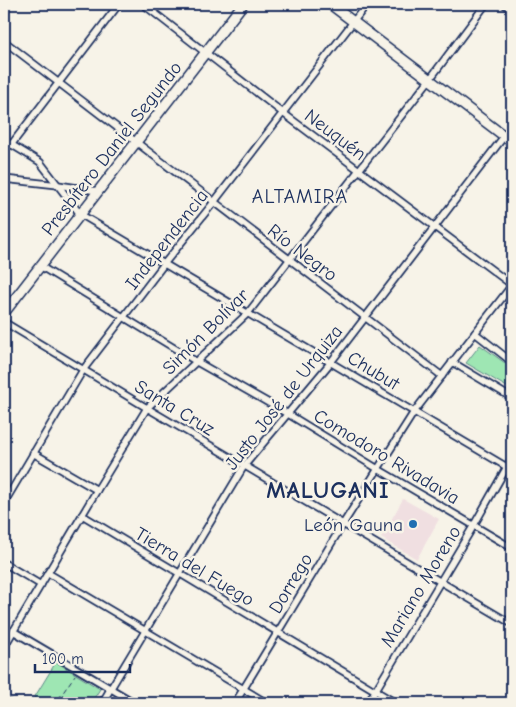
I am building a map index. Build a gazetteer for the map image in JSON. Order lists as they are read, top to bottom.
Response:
{
  "streets": {
    "main road": ["Presbítero Daniel Segundo"],
    "street": [
      "Neuquén",
      "Independencia",
      "Río Negro",
      "Simón Bolívar",
      "Chubut",
      "Justo José de Urquiza",
      "Santa Cruz",
      "Comodoro Rivadavia",
      "Tierra del Fuego",
      "Dorrego",
      "Mariano Moreno"
    ]
  },
  "crossings": [
    ["Neuquén", "Presbítero Daniel Segundo"],
    ["Neuquén", "Independencia"],
    ["Neuquén", "Simón Bolívar"],
    ["Neuquén", "Justo José de Urquiza"],
    ["Neuquén", "Dorrego"],
    ["Presbítero Daniel Segundo", "Río Negro"],
    ["Presbítero Daniel Segundo", "Chubut"],
    ["Presbítero Daniel Segundo", "Comodoro Rivadavia"],
    ["Independencia", "Río Negro"],
    ["Independencia", "Chubut"],
    ["Independencia", "Santa Cruz"],
    ["Independencia", "Comodoro Rivadavia"],
    ["Río Negro", "Simón Bolívar"],
    ["Río Negro", "Justo José de Urquiza"],
    ["Río Negro", "Dorrego"],
    ["Simón Bolívar", "Chubut"],
    ["Simón Bolívar", "Santa Cruz"],
    ["Simón Bolívar", "Comodoro Rivadavia"],
    ["Simón Bolívar", "Tierra del Fuego"],
    ["Chubut", "Justo José de Urquiza"],
    ["Chubut", "Dorrego"],
    ["Chubut", "Mariano Moreno"],
    ["Justo José de Urquiza", "Santa Cruz"],
    ["Justo José de Urquiza", "Comodoro Rivadavia"],
    ["Justo José de Urquiza", "Tierra del Fuego"],
    ["Santa Cruz", "Dorrego"],
    ["Santa Cruz", "Mariano Moreno"],
    ["Comodoro Rivadavia", "Dorrego"],
    ["Comodoro Rivadavia", "Mariano Moreno"],
    ["Tierra del Fuego", "Dorrego"],
    ["Tierra del Fuego", "Mariano Moreno"]
  ],
  "districts": ["ALTAMIRA", "MALUGANI"],
  "places": ["León Gauna"],
  "scale_bar": "100 m"
}
